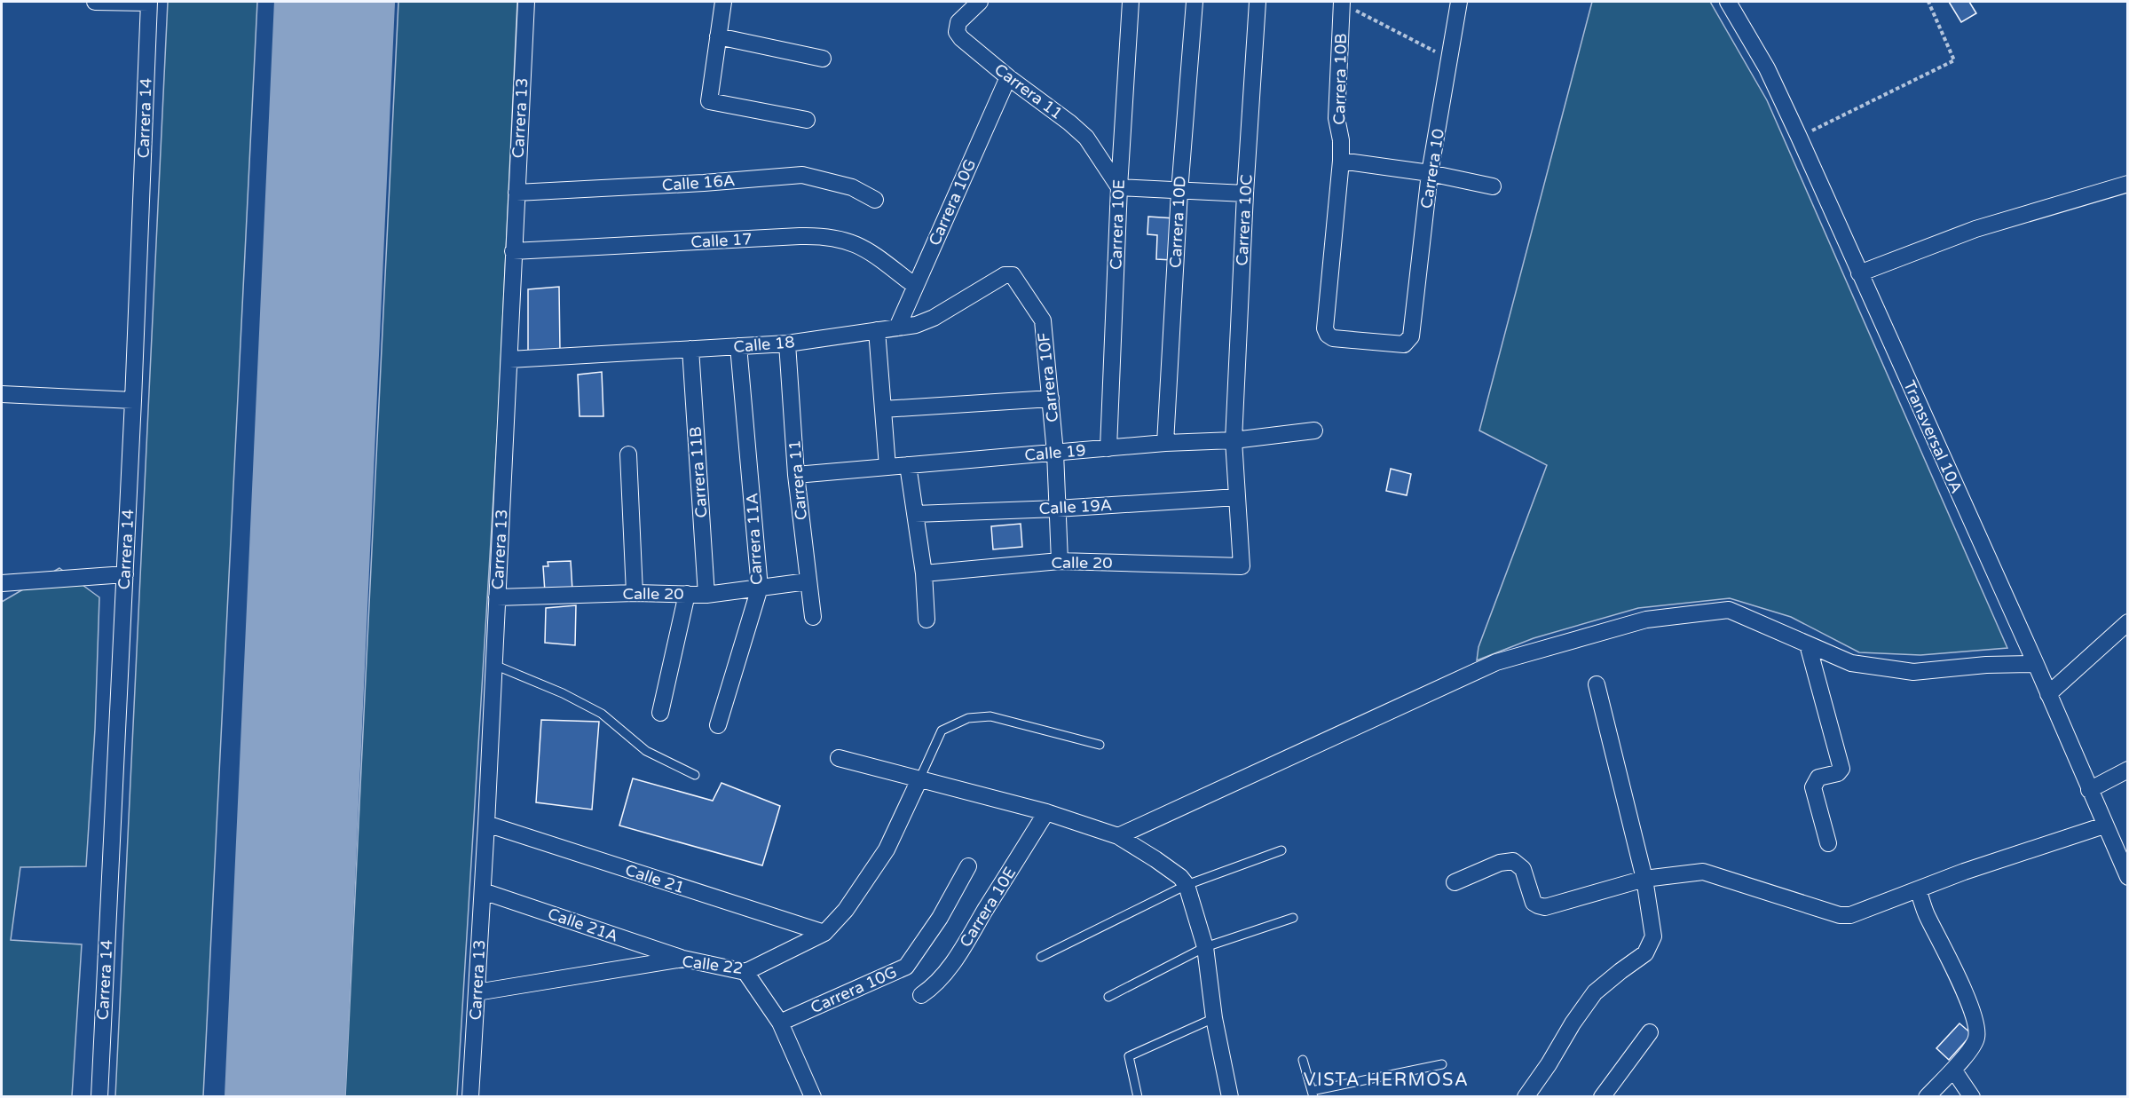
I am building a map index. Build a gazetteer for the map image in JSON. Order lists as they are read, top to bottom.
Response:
{
  "streets": {
    "street": [
      "Carrera 10B",
      "Carrera 11",
      "Carrera 14",
      "Carrera 13",
      "Carrera 10",
      "Calle 16A",
      "Carrera 10G",
      "Carrera 10C",
      "Carrera 10D",
      "Carrera 10E",
      "Calle 17",
      "Calle 18",
      "Carrera 10F",
      "Transversal 10A",
      "Calle 19",
      "Carrera 11B",
      "Calle 19A",
      "Carrera 11A",
      "Calle 20",
      "Calle 21",
      "Calle 21A",
      "Calle 22"
    ]
  },
  "crossings": [
    ["Carrera 10B", "Carrera 10"],
    ["Carrera 11", "Carrera 10G"],
    ["Carrera 11", "Carrera 10E"],
    ["Carrera 11", "Calle 18"],
    ["Carrera 11", "Calle 19"],
    ["Carrera 11", "Calle 20"],
    ["Carrera 13", "Calle 16A"],
    ["Carrera 13", "Calle 17"],
    ["Carrera 13", "Calle 18"],
    ["Carrera 13", "Calle 20"],
    ["Carrera 13", "Calle 21"],
    ["Carrera 13", "Calle 21A"],
    ["Carrera 13", "Calle 22"],
    ["Carrera 10G", "Calle 17"],
    ["Carrera 10G", "Calle 18"],
    ["Carrera 10C", "Calle 19"],
    ["Carrera 10C", "Calle 19A"],
    ["Carrera 10C", "Calle 20"],
    ["Carrera 10D", "Calle 19"],
    ["Carrera 10E", "Calle 19"],
    ["Calle 18", "Carrera 10F"],
    ["Calle 18", "Carrera 11B"],
    ["Calle 18", "Carrera 11A"],
    ["Carrera 10F", "Calle 19"],
    ["Carrera 10F", "Calle 19A"],
    ["Carrera 10F", "Calle 20"],
    ["Carrera 11B", "Calle 20"],
    ["Carrera 11A", "Calle 20"],
    ["Calle 21", "Calle 22"],
    ["Calle 21A", "Calle 22"]
  ],
  "districts": ["VISTA HERMOSA"]
}
